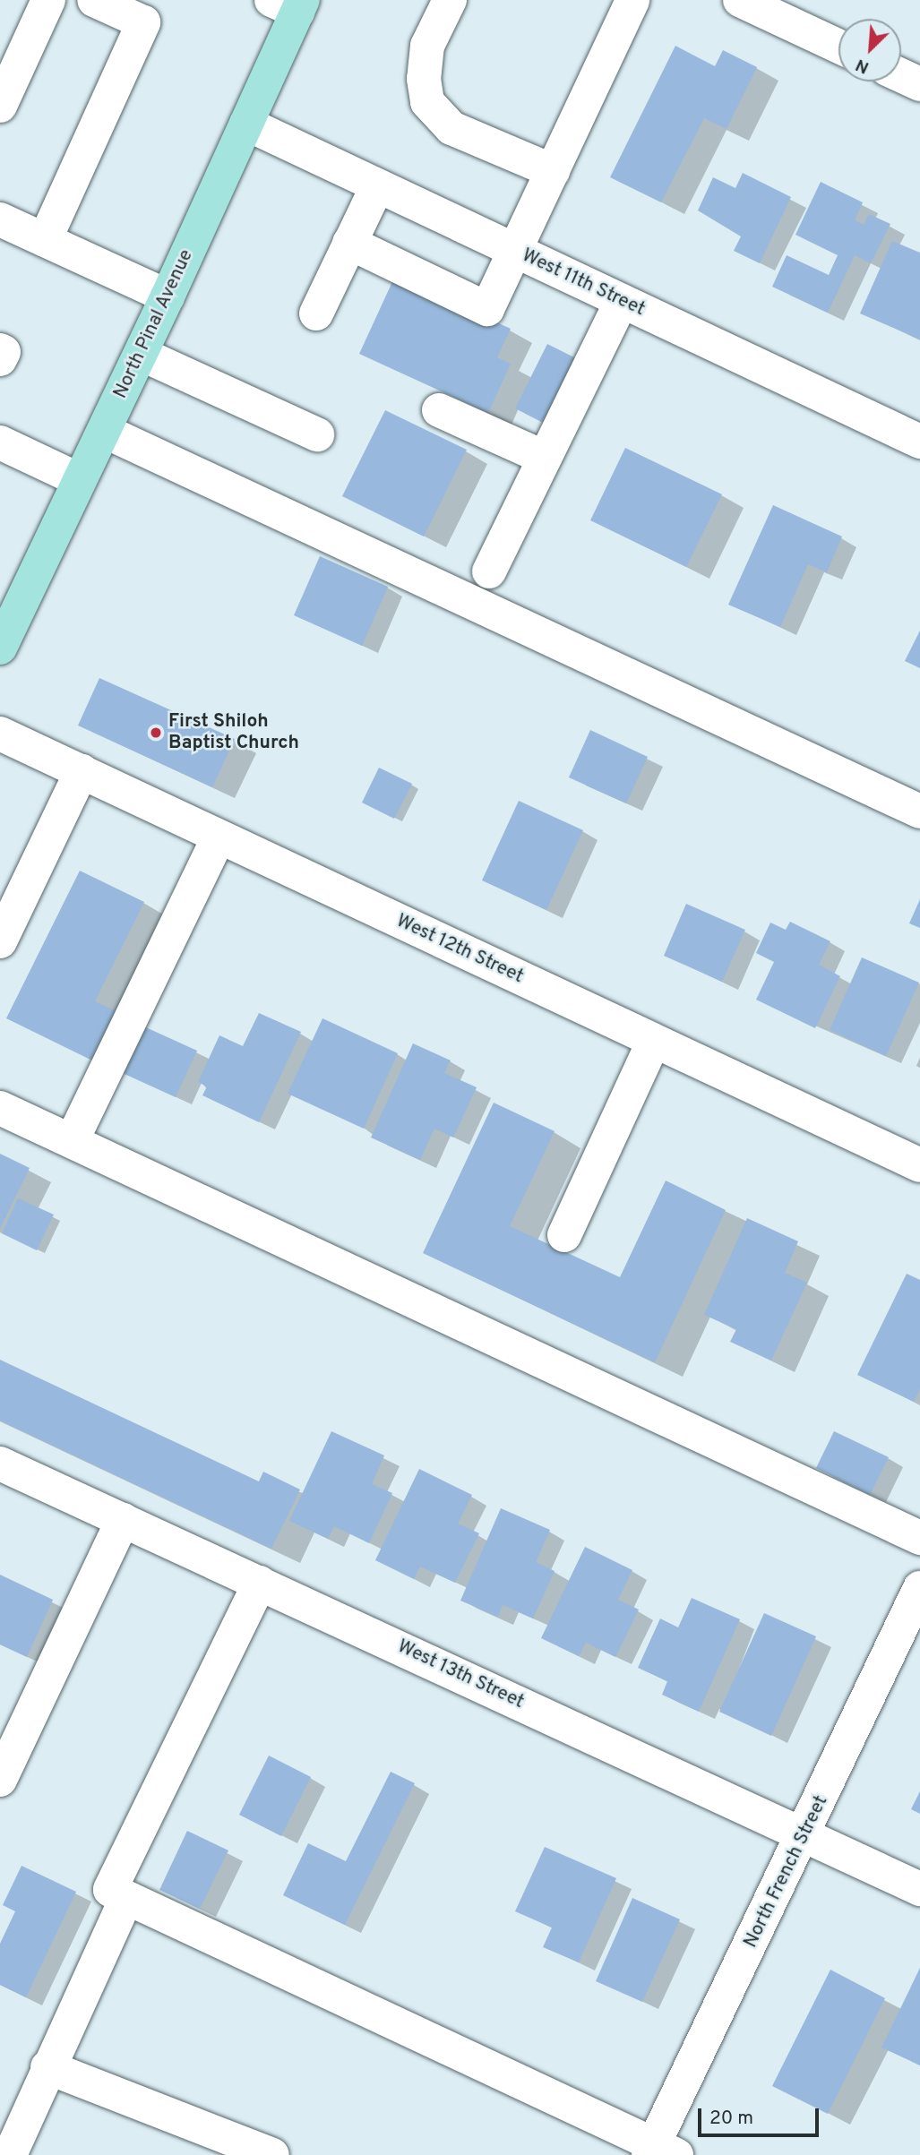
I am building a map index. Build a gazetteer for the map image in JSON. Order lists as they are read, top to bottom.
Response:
{
  "streets": {
    "main road": ["North Pinal Avenue"],
    "street": [
      "West 11th Street",
      "West 12th Street",
      "West 13th Street",
      "North French Street"
    ]
  },
  "crossings": [
    ["West 11th Street", "North Pinal Avenue"],
    ["West 13th Street", "North French Street"]
  ],
  "places": ["First Shiloh Baptist Church"],
  "scale_bar": "20 m",
  "north": "bottom left"
}
